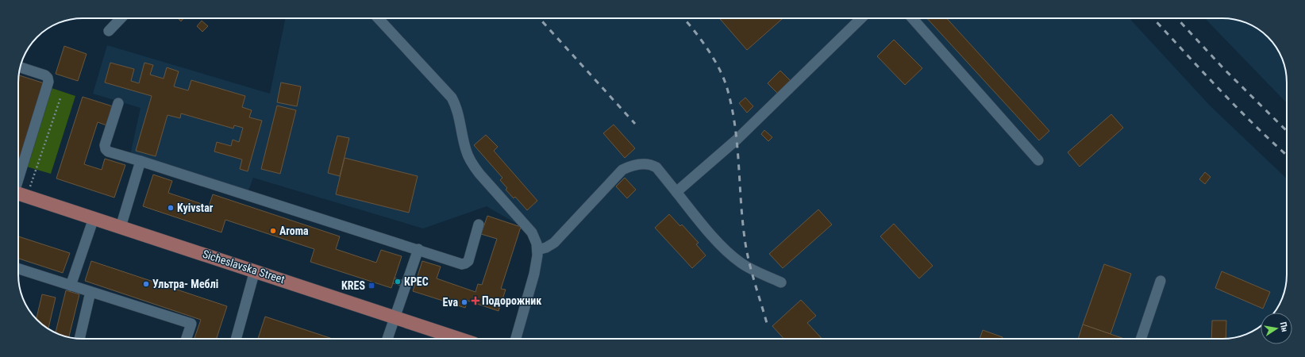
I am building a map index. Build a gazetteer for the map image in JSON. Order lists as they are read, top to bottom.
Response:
{
  "streets": {
    "main road": ["Sicheslavska Street"]
  },
  "places": {
    "other": [
      "Kyivstar",
      "Aroma",
      "КРЕС",
      "Ультра- Меблі",
      "Eva"
    ],
    "transit": ["KRES"],
    "health": ["Подорожник"]
  },
  "north": "right"
}
